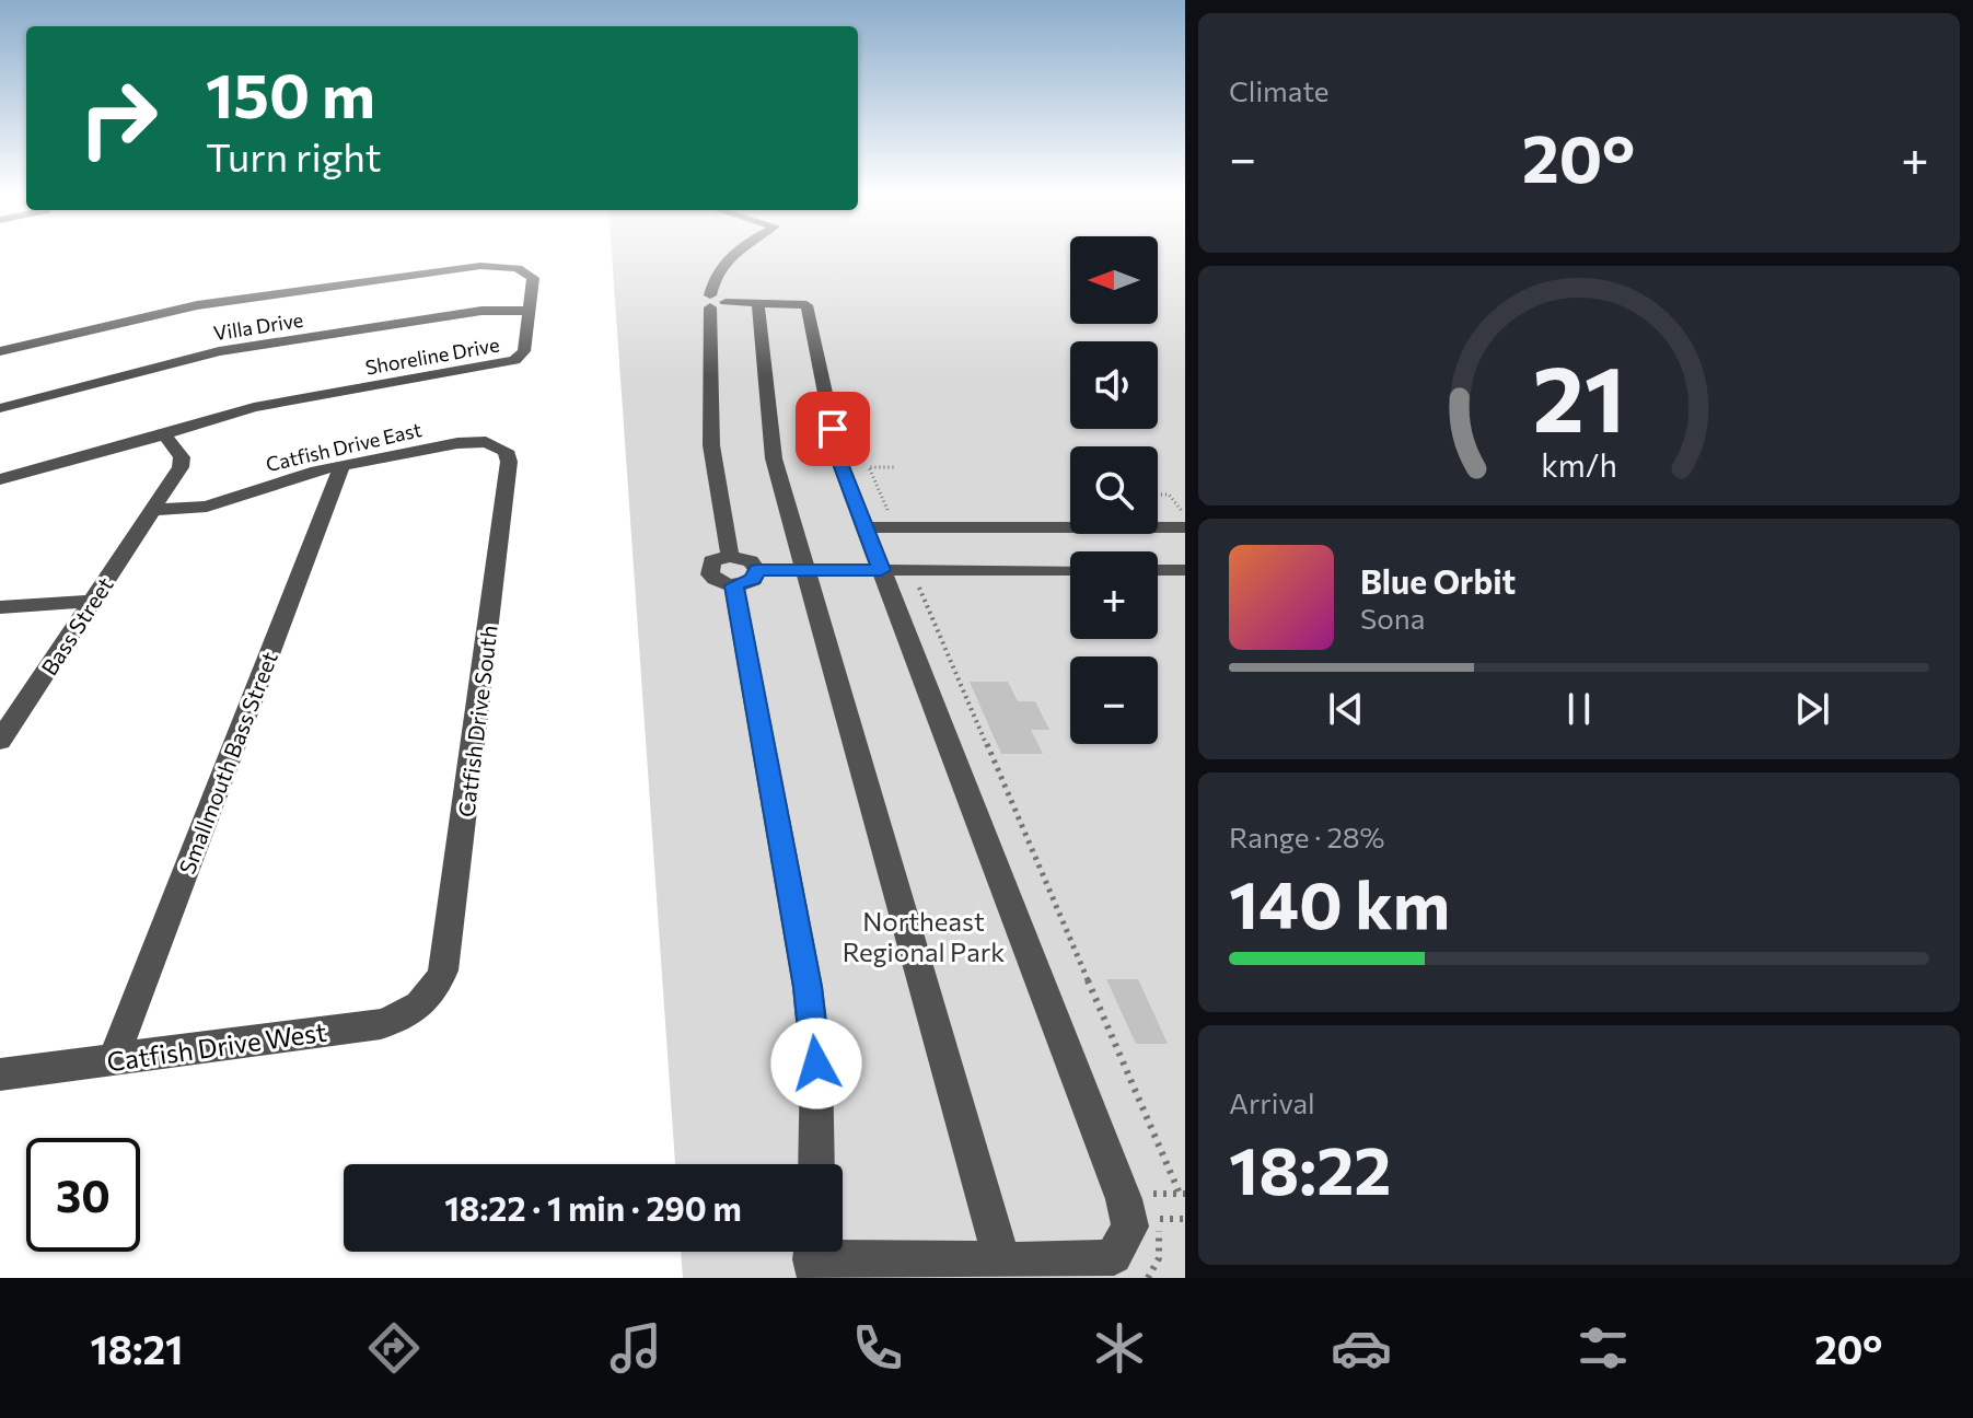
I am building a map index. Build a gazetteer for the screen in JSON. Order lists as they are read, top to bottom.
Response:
{
  "streets": {
    "street": [
      "Villa Drive",
      "Shoreline Drive",
      "Catfish Drive East",
      "Bass Street",
      "Catfish Drive South",
      "Smallmouth Bass Street",
      "Catfish Drive West"
    ]
  },
  "crossings": [
    ["Villa Drive", "Shoreline Drive"],
    ["Shoreline Drive", "Bass Street"],
    ["Catfish Drive East", "Bass Street"],
    ["Catfish Drive East", "Catfish Drive South"],
    ["Catfish Drive East", "Smallmouth Bass Street"],
    ["Catfish Drive South", "Catfish Drive West"],
    ["Smallmouth Bass Street", "Catfish Drive West"]
  ],
  "parks": ["Northeast Regional Park"],
  "north": "left",
  "page": {
    "tile": [
      "Climate",
      ["Range · 28%", "140 km"],
      ["Arrival", "18:22"]
    ],
    "turn": ["150 m", "Turn right"],
    "heat": ["−", "20°", "+"],
    "map_buttons": ["+", "−"],
    "song": ["Blue Orbit", "Sona"],
    "limit": "30",
    "trip": "18:22 · 1 min · 290 m",
    "tabs": ["18:21", "20°"],
    "gauge": ["21", "km/h"]
  }
}
